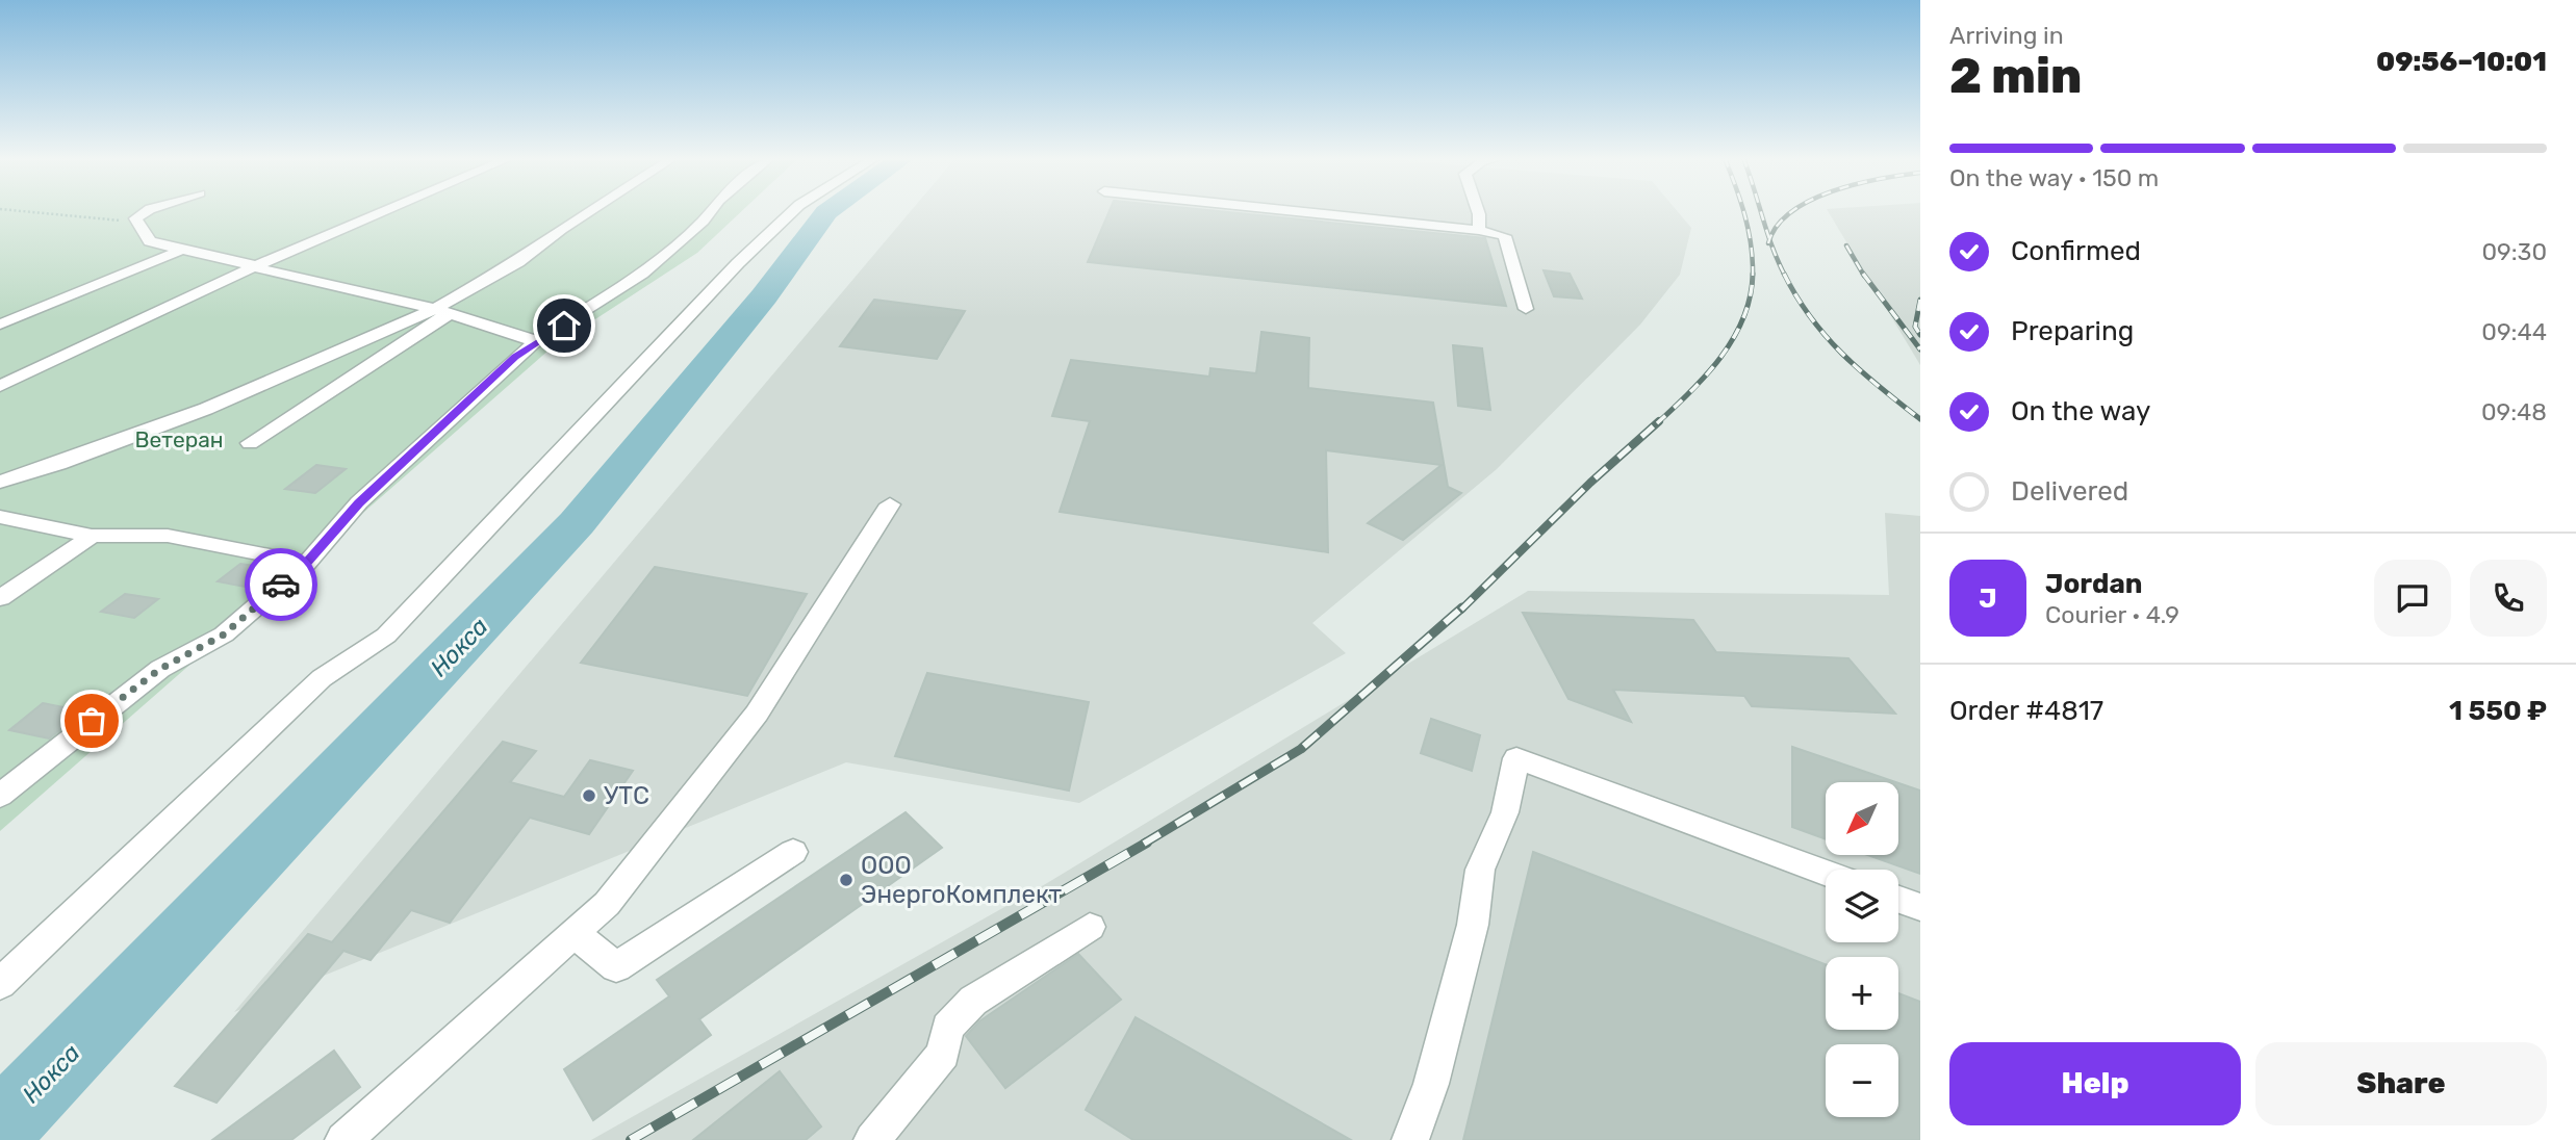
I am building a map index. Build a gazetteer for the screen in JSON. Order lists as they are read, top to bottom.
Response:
{
  "water": ["Нокса"],
  "parks": ["Ветеран"],
  "places": ["УТС", "ООО ЭнергоКомплект"],
  "north": "bottom left",
  "page": {
    "heading": ["2 min", "Arriving in", "09:56–10:01"],
    "panel": [
      "Jordan",
      "Courier · 4.9",
      "Order #4817",
      "1 550 ₽"
    ],
    "bar": "On the way · 150 m",
    "list": [
      ["Confirmed", "09:30"],
      ["Preparing", "09:44"],
      ["On the way", "09:48"],
      "Delivered"
    ],
    "round": "J",
    "map_buttons": ["+", "−"],
    "buttons": ["Help", "Share"]
  }
}
